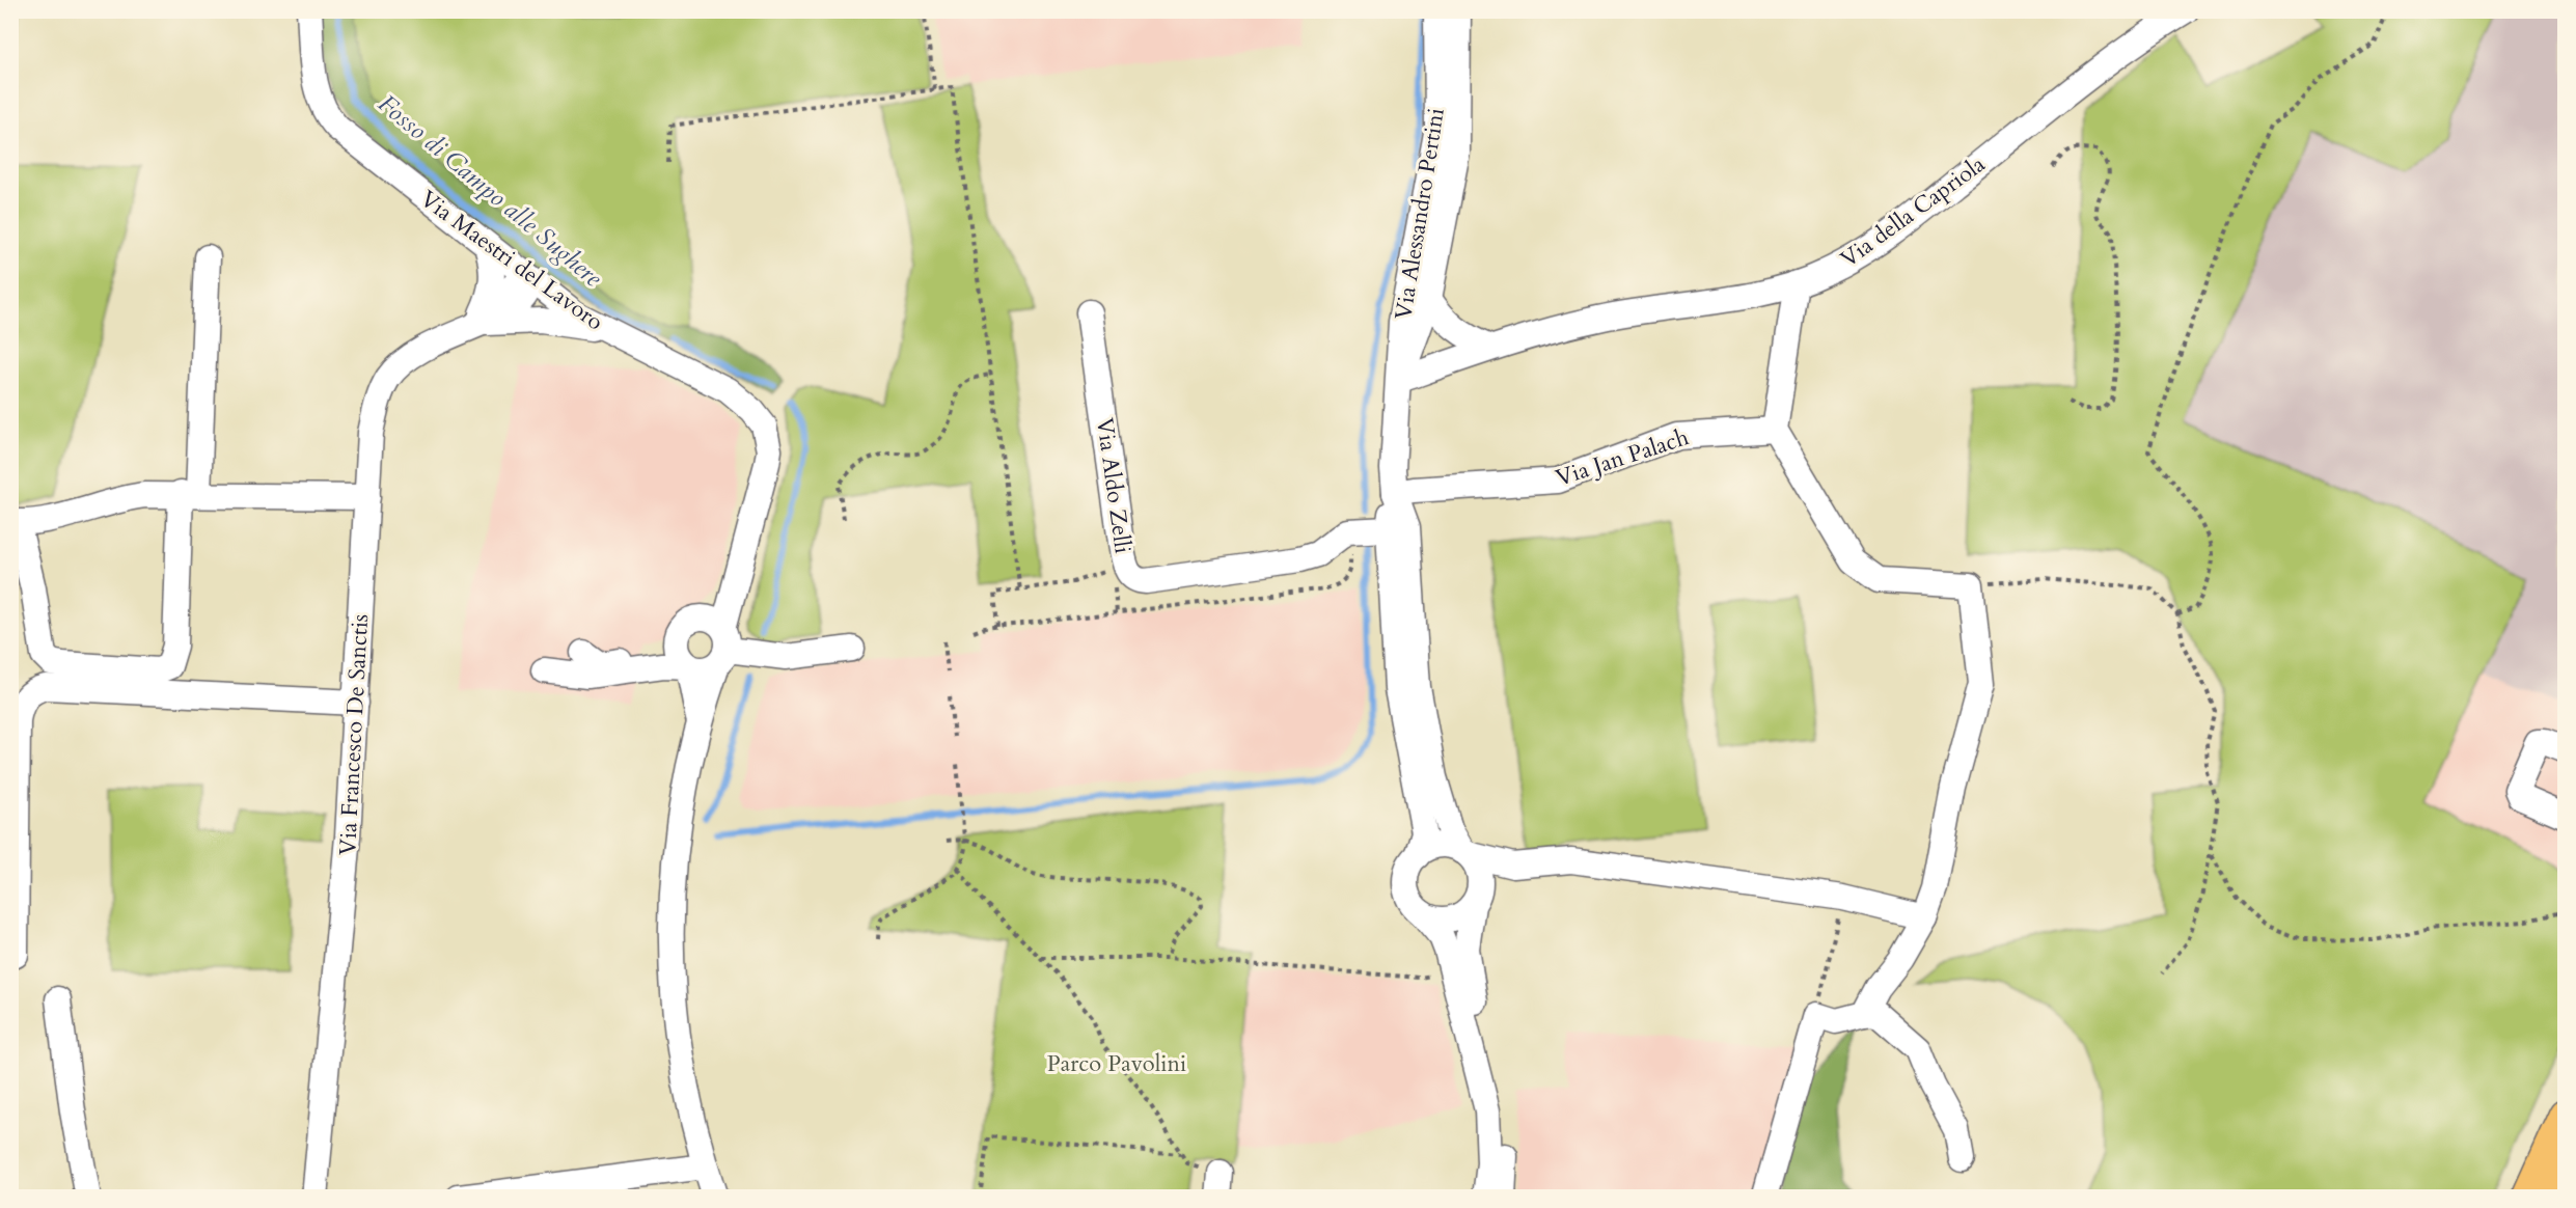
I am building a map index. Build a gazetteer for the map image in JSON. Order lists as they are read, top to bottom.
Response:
{
  "streets": {
    "street": [
      "Via della Capriola",
      "Via Alessandro Pertini",
      "Via Maestri del Lavoro",
      "Via Jan Palach",
      "Via Aldo Zelli",
      "Via Francesco De Sanctis"
    ]
  },
  "crossings": [
    ["Via della Capriola", "Via Alessandro Pertini"],
    ["Via Alessandro Pertini", "Via Jan Palach"],
    ["Via Maestri del Lavoro", "Via Francesco De Sanctis"]
  ],
  "water": ["Fosso di Campo alle Sughere"],
  "parks": ["Parco Pavolini"]
}
